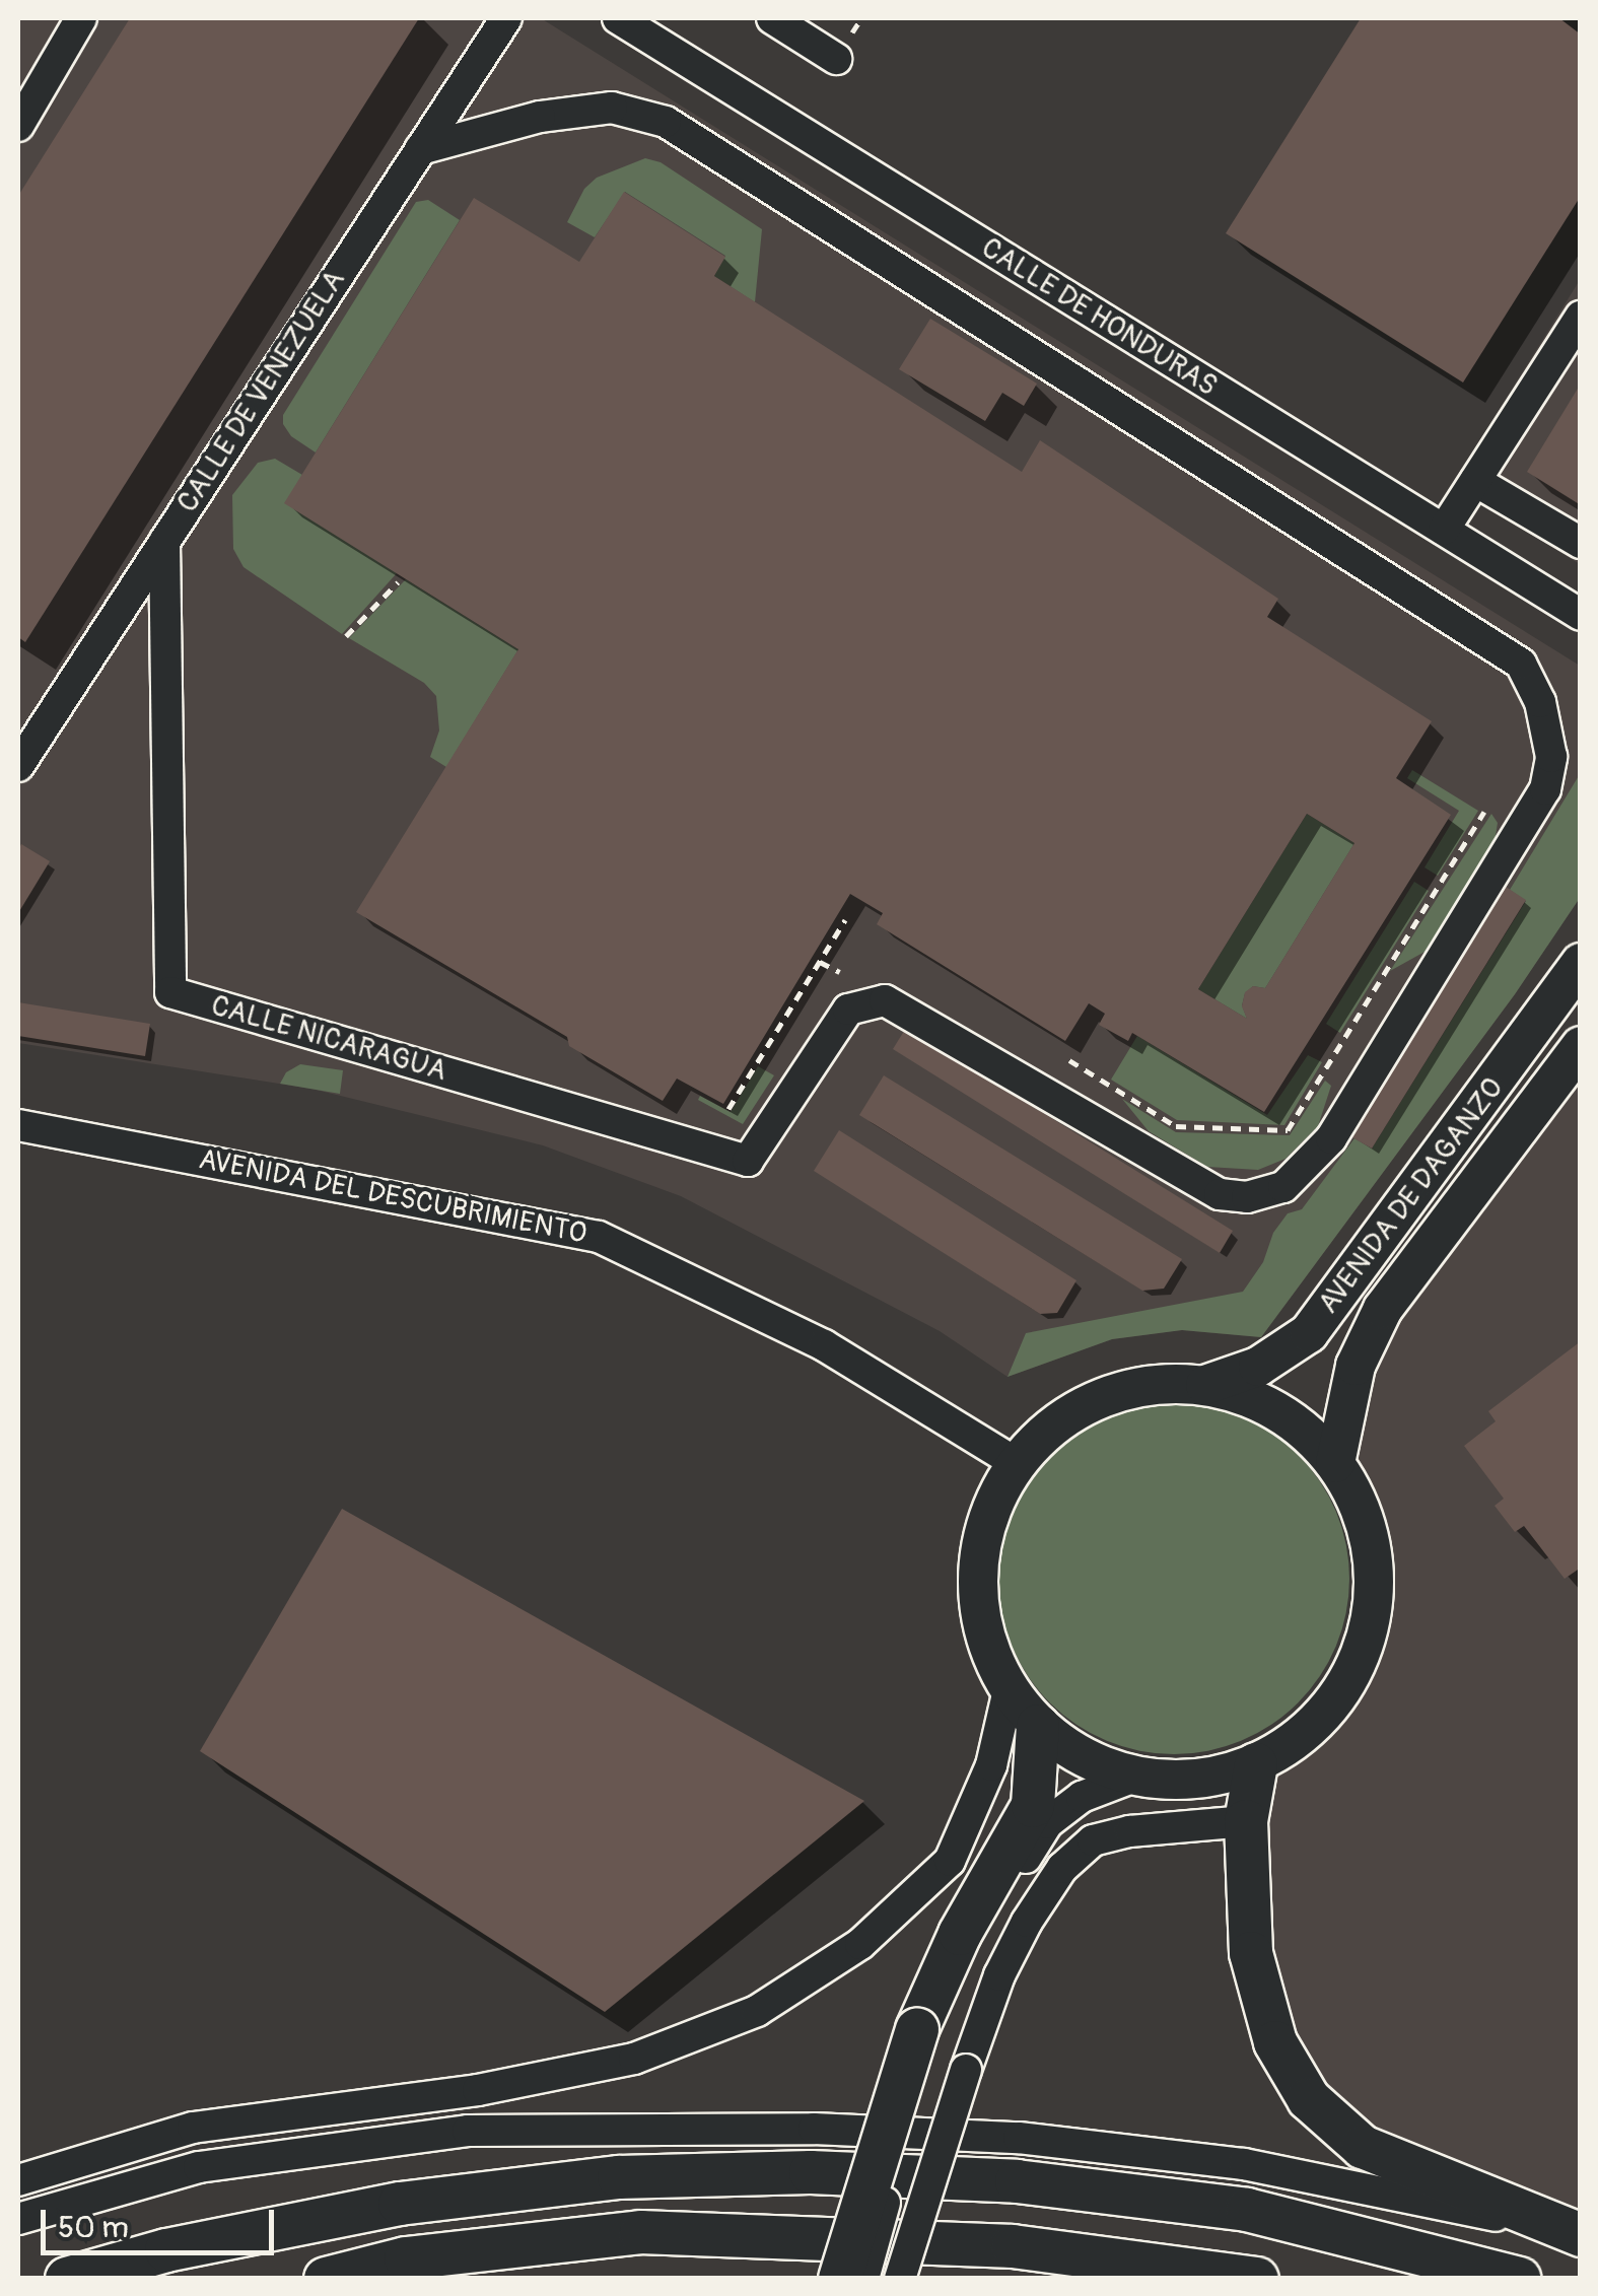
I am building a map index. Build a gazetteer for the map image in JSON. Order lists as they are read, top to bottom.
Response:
{
  "streets": {
    "main road": ["AVENIDA DE DAGANZO"],
    "street": [
      "CALLE DE HONDURAS",
      "CALLE DE VENEZUELA",
      "CALLE NICARAGUA",
      "AVENIDA DEL DESCUBRIMIENTO"
    ]
  },
  "crossings": [
    ["CALLE DE VENEZUELA", "CALLE NICARAGUA"]
  ],
  "scale_bar": "50 m"
}
